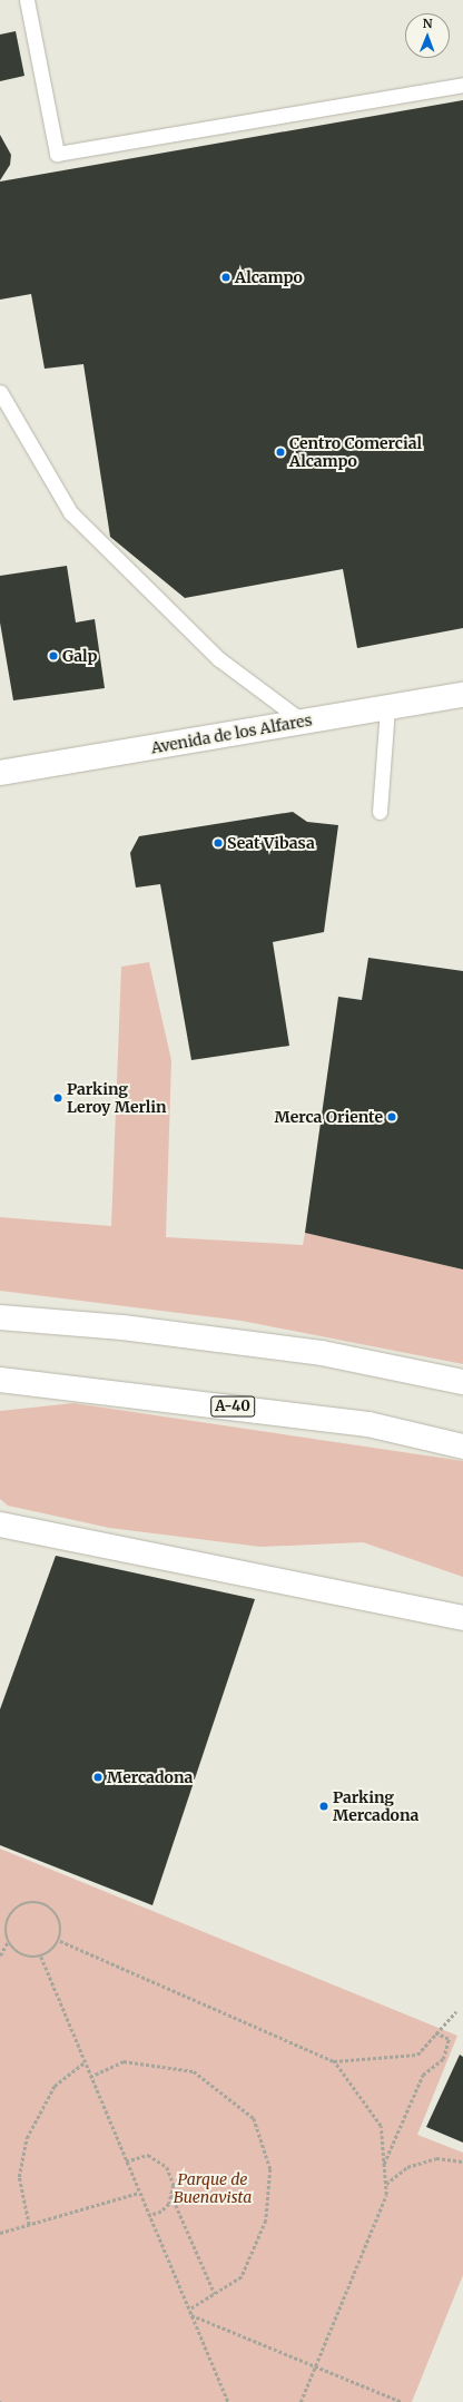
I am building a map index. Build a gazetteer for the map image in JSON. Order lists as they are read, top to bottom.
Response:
{
  "streets": {
    "main road": ["Avenida de los Alfares", "A-40"]
  },
  "parks": ["Parque de Buenavista"],
  "places": [
    "Alcampo",
    "Centro Comercial Alcampo",
    "Galp",
    "Seat Vibasa",
    "Parking Leroy Merlin",
    "Merca Oriente",
    "Mercadona",
    "Parking Mercadona"
  ],
  "north": "top"
}
